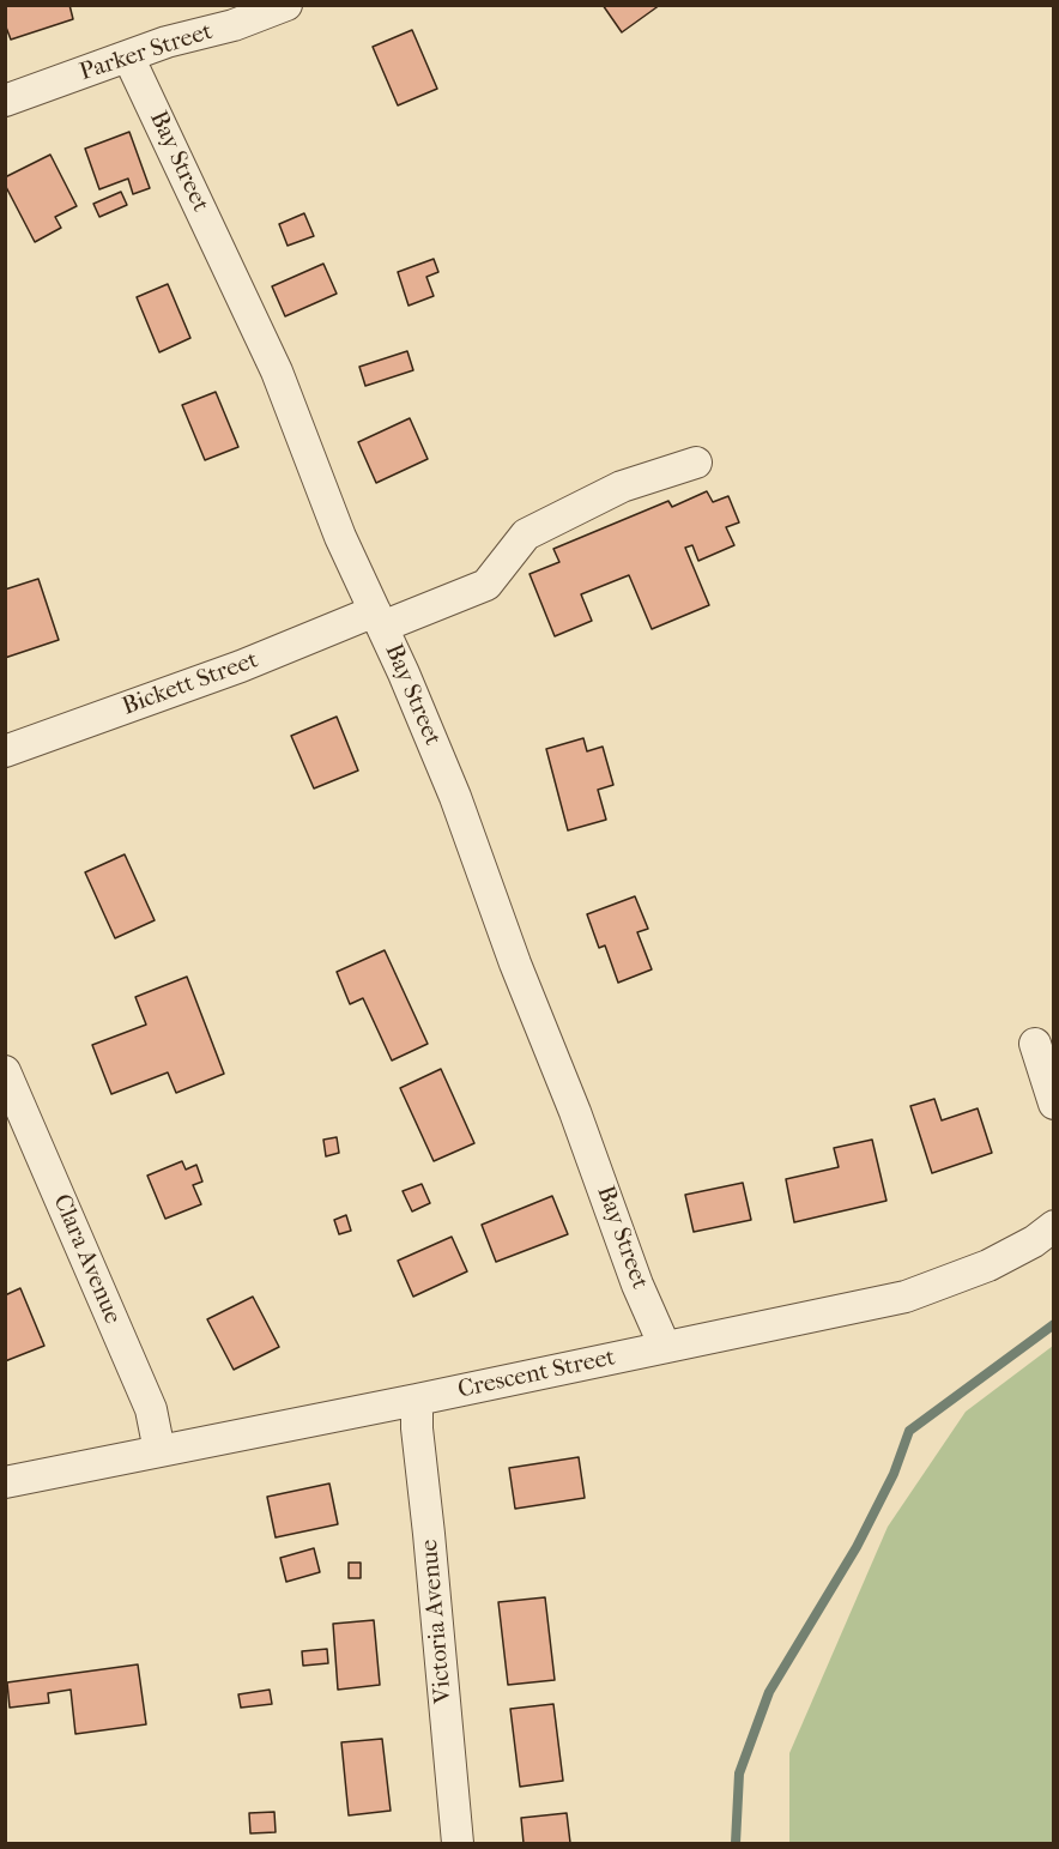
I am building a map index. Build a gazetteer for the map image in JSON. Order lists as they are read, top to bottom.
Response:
{
  "streets": {
    "street": [
      "Parker Street",
      "Bay Street",
      "Bickett Street",
      "Clara Avenue",
      "Crescent Street",
      "Victoria Avenue"
    ]
  },
  "crossings": [
    ["Parker Street", "Bay Street"],
    ["Bay Street", "Bickett Street"],
    ["Bay Street", "Crescent Street"],
    ["Clara Avenue", "Crescent Street"],
    ["Crescent Street", "Victoria Avenue"]
  ]
}
